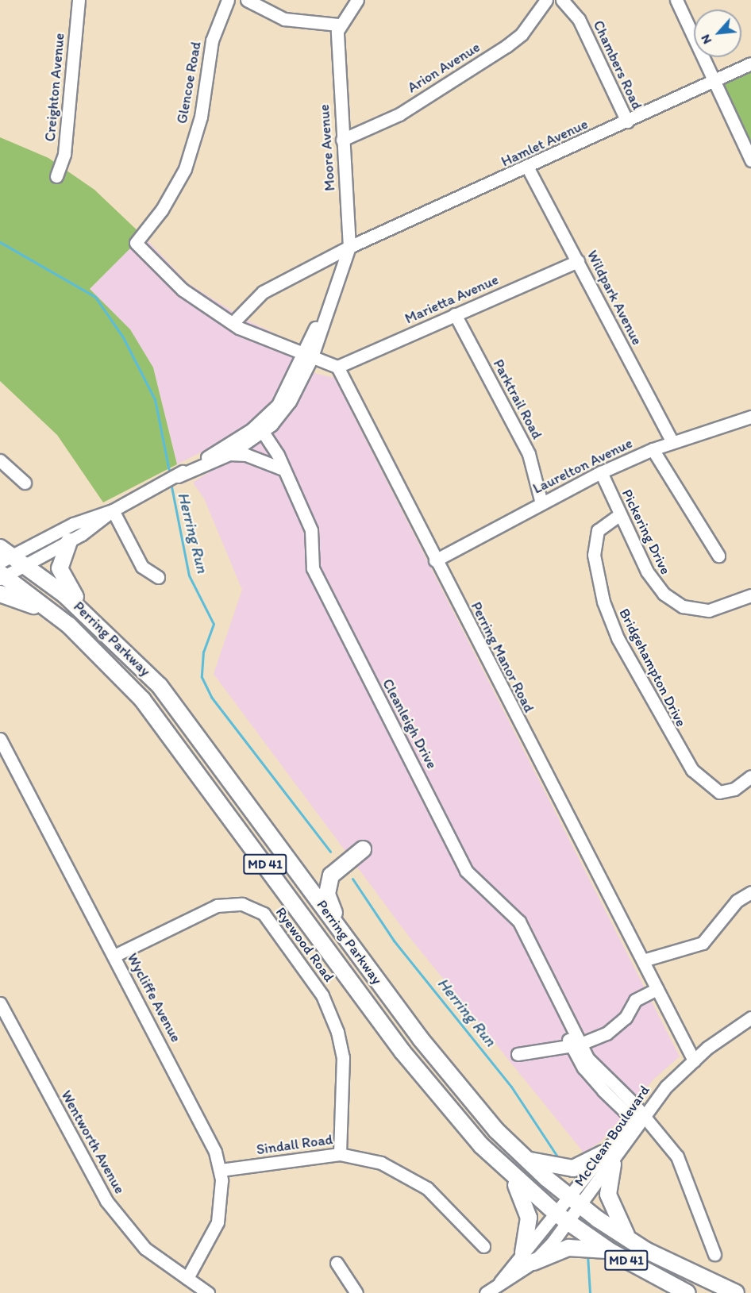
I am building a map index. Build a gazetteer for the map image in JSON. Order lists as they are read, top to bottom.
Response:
{
  "streets": {
    "main road": ["Perring Parkway", "MD 41"],
    "street": [
      "Chambers Road",
      "Arion Avenue",
      "Glencoe Road",
      "Creighton Avenue",
      "Hamlet Avenue",
      "Moore Avenue",
      "Wildpark Avenue",
      "Marietta Avenue",
      "Parktrail Road",
      "Laurelton Avenue",
      "Pickering Drive",
      "Perring Manor Road",
      "Bridgehampton Drive",
      "Cleanleigh Drive",
      "Ryewood Road",
      "Wycliffe Avenue",
      "McClean Boulevard",
      "Wentworth Avenue",
      "Sindall Road"
    ]
  },
  "crossings": [
    ["Chambers Road", "Hamlet Avenue"],
    ["Arion Avenue", "Moore Avenue"],
    ["Glencoe Road", "Hamlet Avenue"],
    ["Hamlet Avenue", "Moore Avenue"],
    ["Hamlet Avenue", "Wildpark Avenue"],
    ["Moore Avenue", "Cleanleigh Drive"],
    ["Wildpark Avenue", "Marietta Avenue"],
    ["Wildpark Avenue", "Laurelton Avenue"],
    ["Marietta Avenue", "Parktrail Road"],
    ["Marietta Avenue", "Perring Manor Road"],
    ["Parktrail Road", "Laurelton Avenue"],
    ["Laurelton Avenue", "Pickering Drive"],
    ["Laurelton Avenue", "Perring Manor Road"],
    ["Pickering Drive", "Bridgehampton Drive"],
    ["Perring Parkway", "McClean Boulevard"],
    ["Perring Manor Road", "McClean Boulevard"],
    ["Cleanleigh Drive", "McClean Boulevard"],
    ["Ryewood Road", "Wycliffe Avenue"],
    ["Ryewood Road", "Sindall Road"],
    ["Wycliffe Avenue", "Wentworth Avenue"],
    ["Wycliffe Avenue", "Sindall Road"]
  ],
  "water": ["Herring Run"],
  "north": "bottom left"
}
